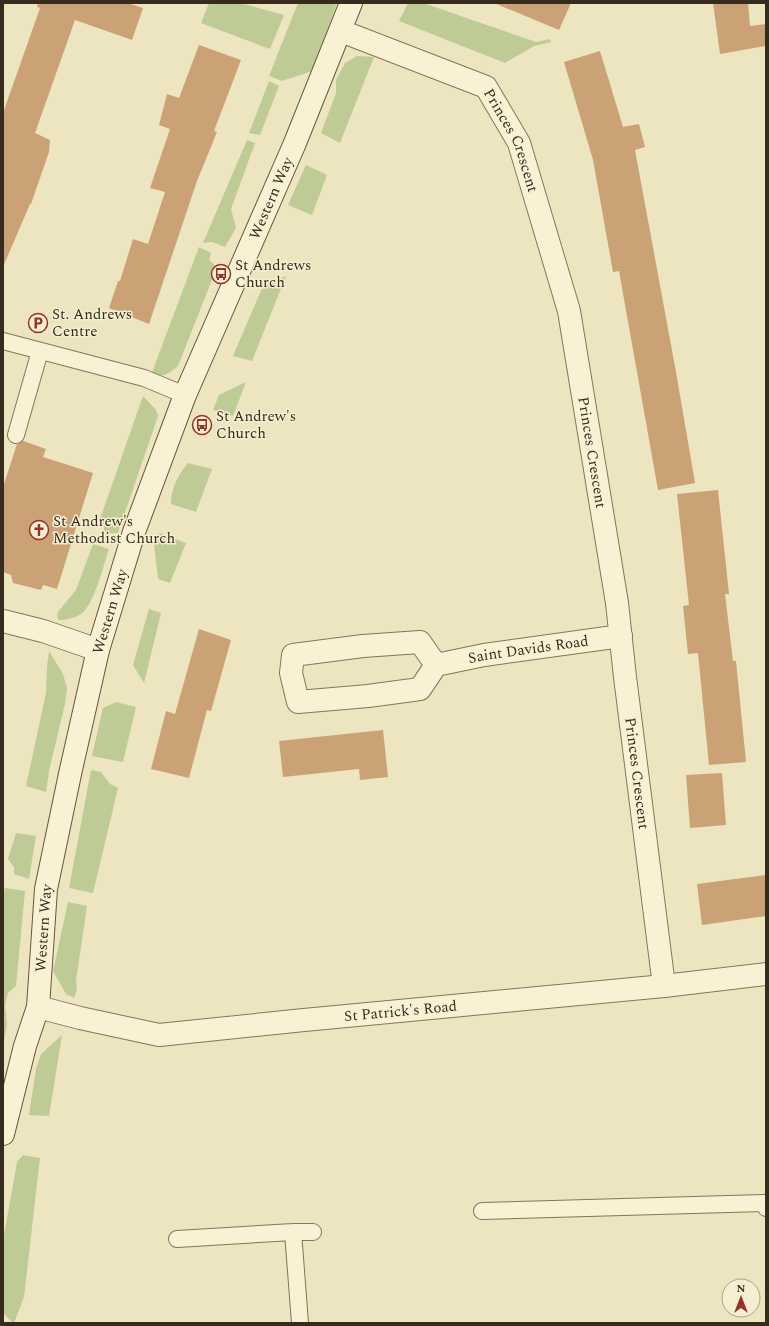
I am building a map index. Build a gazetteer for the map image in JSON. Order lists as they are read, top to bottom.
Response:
{
  "streets": {
    "street": [
      "Princes Crescent",
      "Western Way",
      "Saint Davids Road",
      "St Patrick's Road"
    ]
  },
  "crossings": [
    ["Princes Crescent", "Western Way"],
    ["Princes Crescent", "Saint Davids Road"],
    ["Princes Crescent", "St Patrick's Road"],
    ["Western Way", "St Patrick's Road"]
  ],
  "places": {
    "bus stop": ["St Andrews Church", "St Andrew's Church"],
    "parking": ["St. Andrews Centre"],
    "church": ["St Andrew's Methodist Church"]
  },
  "north": "top"
}
